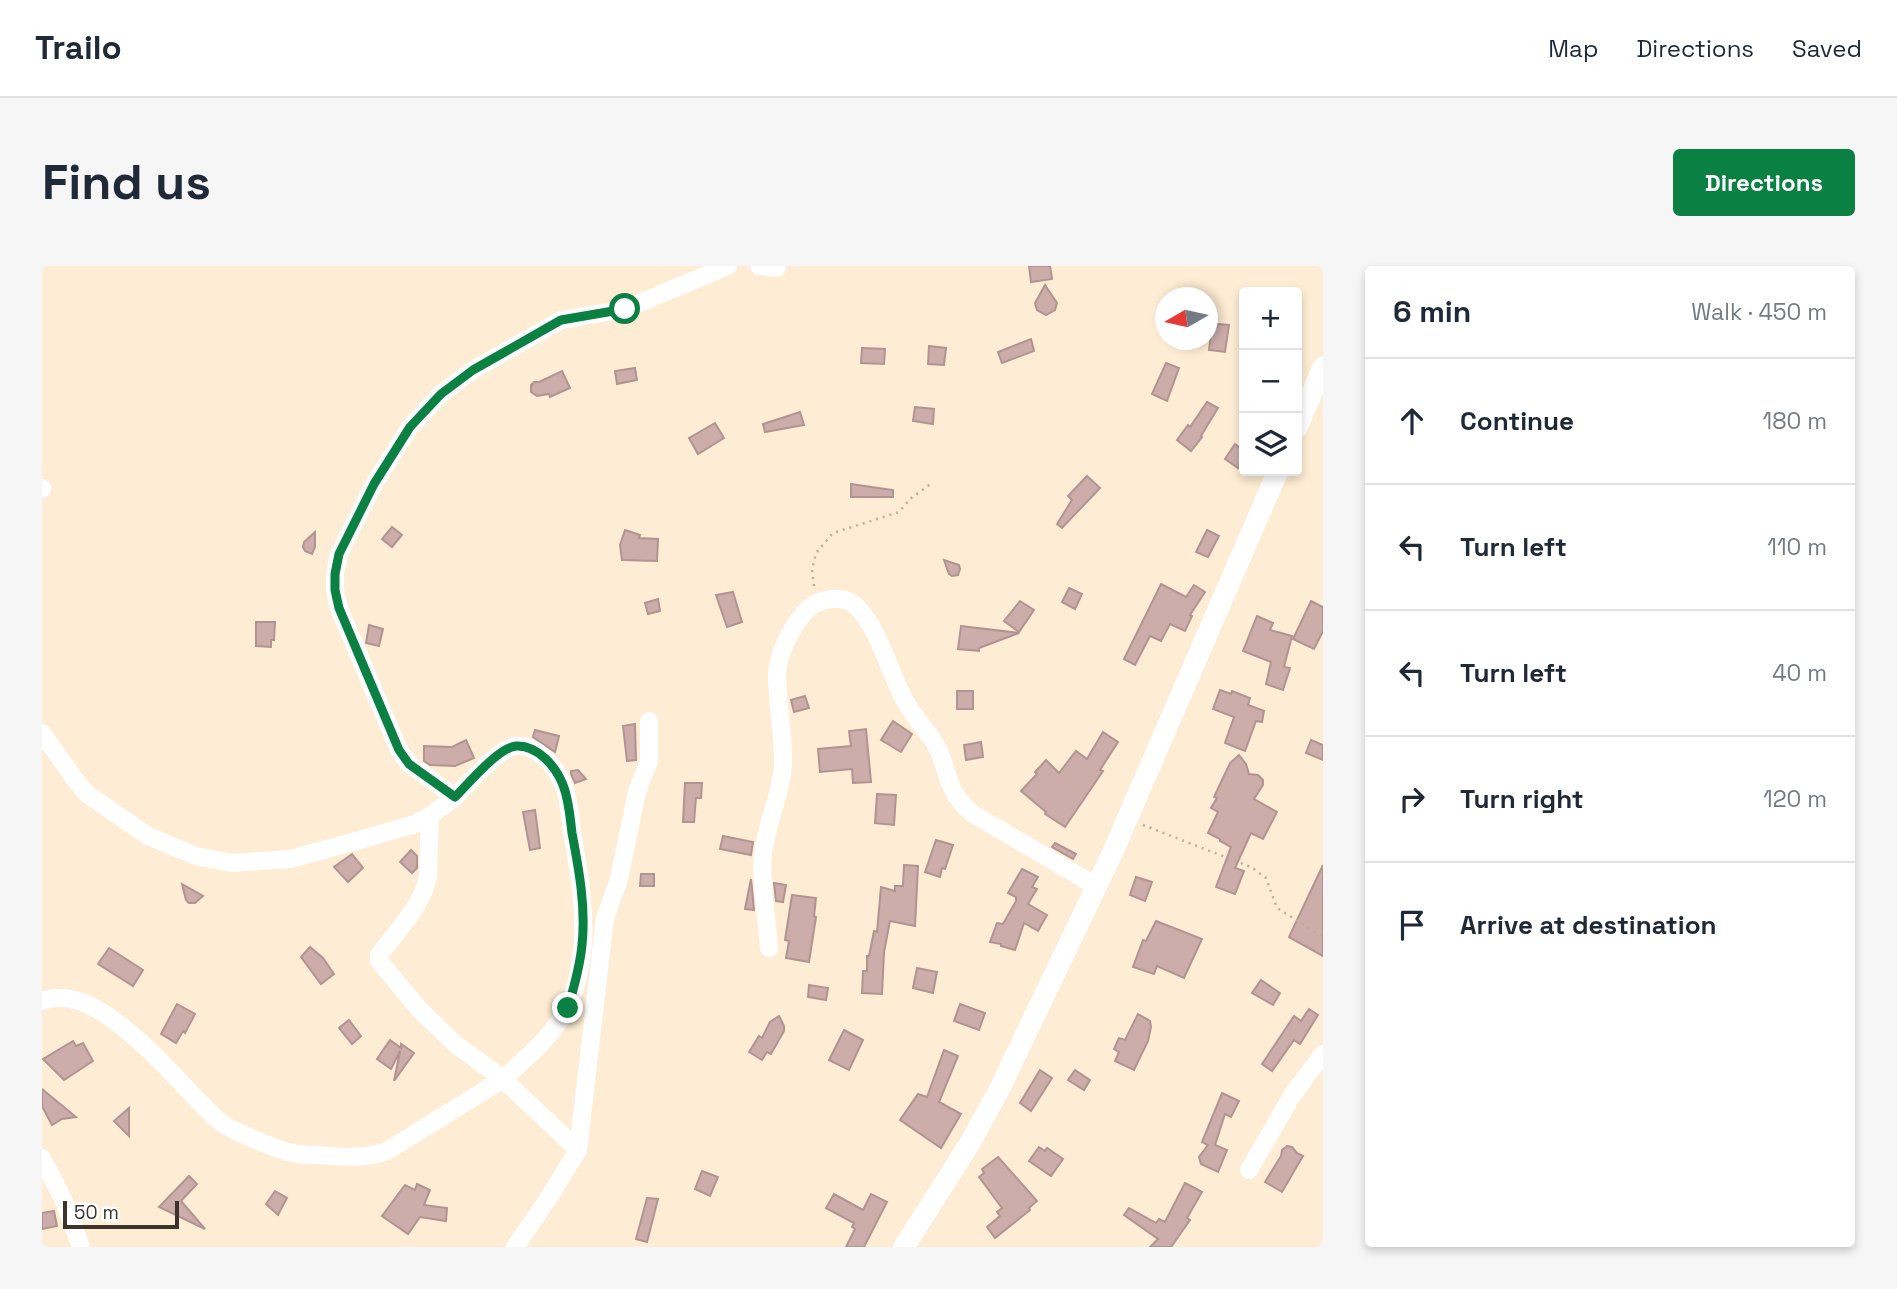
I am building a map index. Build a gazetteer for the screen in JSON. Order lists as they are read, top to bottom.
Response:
{
  "scale_bar": "50 m",
  "north": "left",
  "page": {
    "header": "Trailo",
    "nav": ["Map", "Directions", "Saved"],
    "buttons": "Directions",
    "title": "Find us",
    "heading": ["6 min", "Walk · 450 m"],
    "map_buttons": ["+", "−"],
    "list": [
      ["Continue", "180 m"],
      ["Turn left", "110 m"],
      ["Turn left", "40 m"],
      ["Turn right", "120 m"],
      "Arrive at destination"
    ],
    "scale": "50 m"
  }
}
